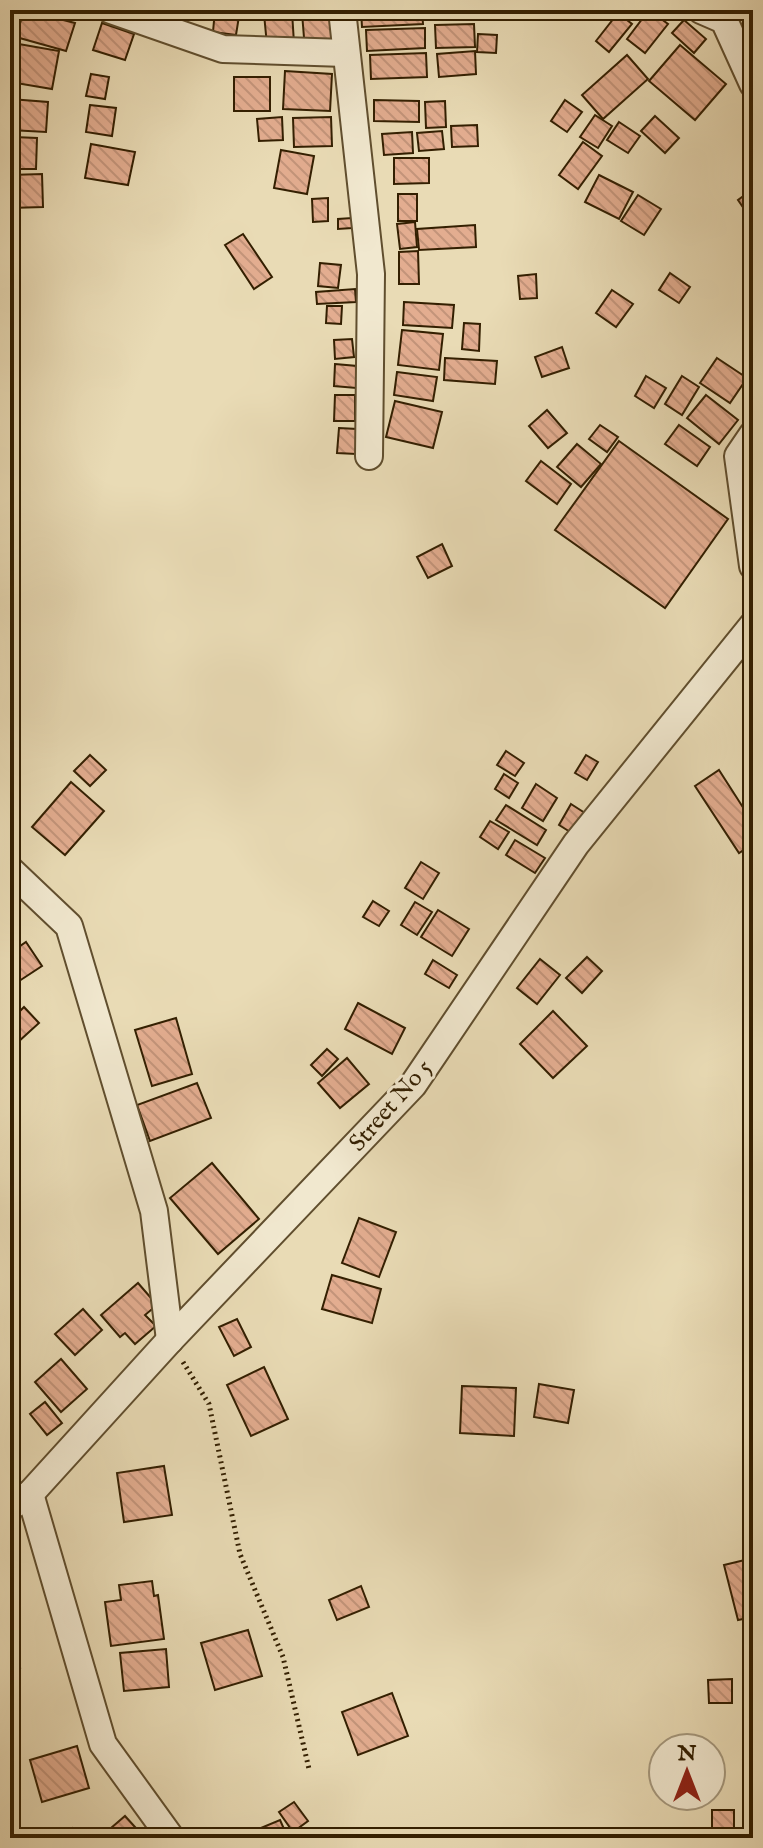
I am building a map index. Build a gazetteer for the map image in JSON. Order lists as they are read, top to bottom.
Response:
{
  "streets": {
    "street": ["Street No 5"]
  },
  "north": "top"
}
